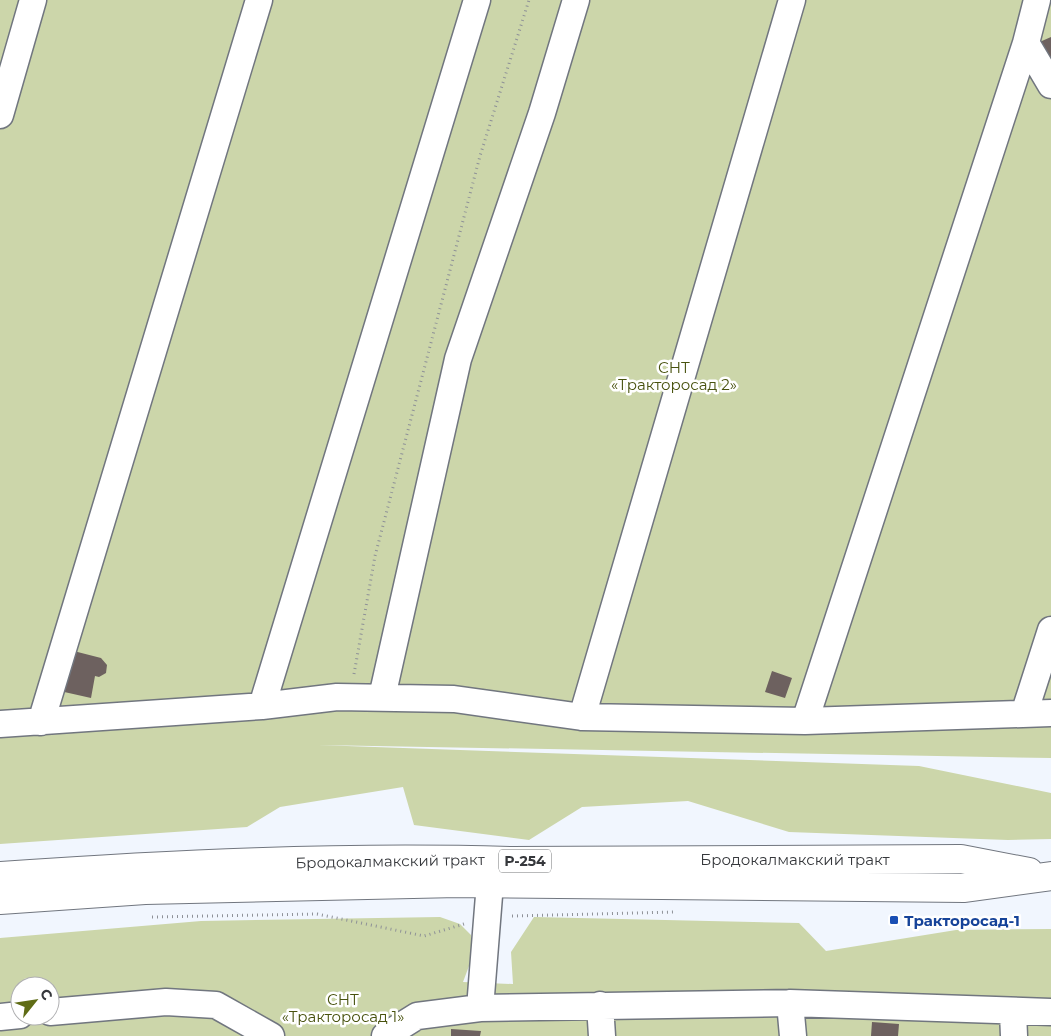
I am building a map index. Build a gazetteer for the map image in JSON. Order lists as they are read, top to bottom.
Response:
{
  "streets": {
    "main road": ["Бродокалмакский тракт", "Р-254"]
  },
  "parks": ["СНТ «Тракторосад 2»", "СНТ «Тракторосад 1»"],
  "places": {
    "transit": ["Тракторосад-1"]
  },
  "north": "top right"
}
